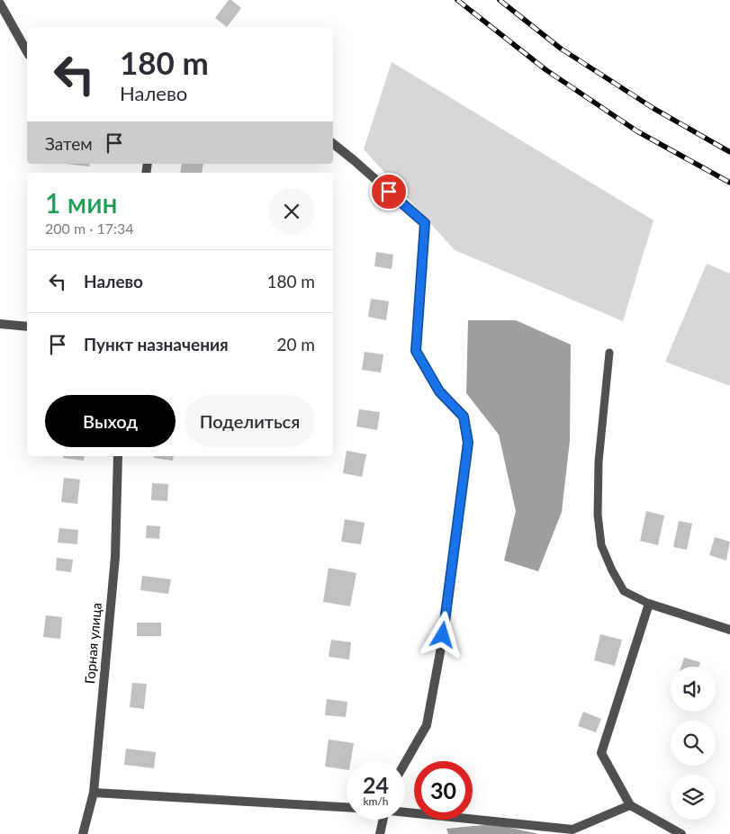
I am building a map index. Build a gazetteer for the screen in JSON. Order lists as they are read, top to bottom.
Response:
{
  "streets": {
    "street": ["Горная улица"]
  },
  "page": {
    "turn": ["180 m", "Налево"],
    "then": "Затем",
    "heading": ["1 мин", "200 m · 17:34"],
    "list": [
      {
        "name": "Налево",
        "value": "180 m"
      },
      {
        "name": "Пункт назначения",
        "value": "20 m"
      }
    ],
    "buttons": ["Выход", "Поделиться"],
    "speed": "24 km/h",
    "limit": "30"
  }
}
